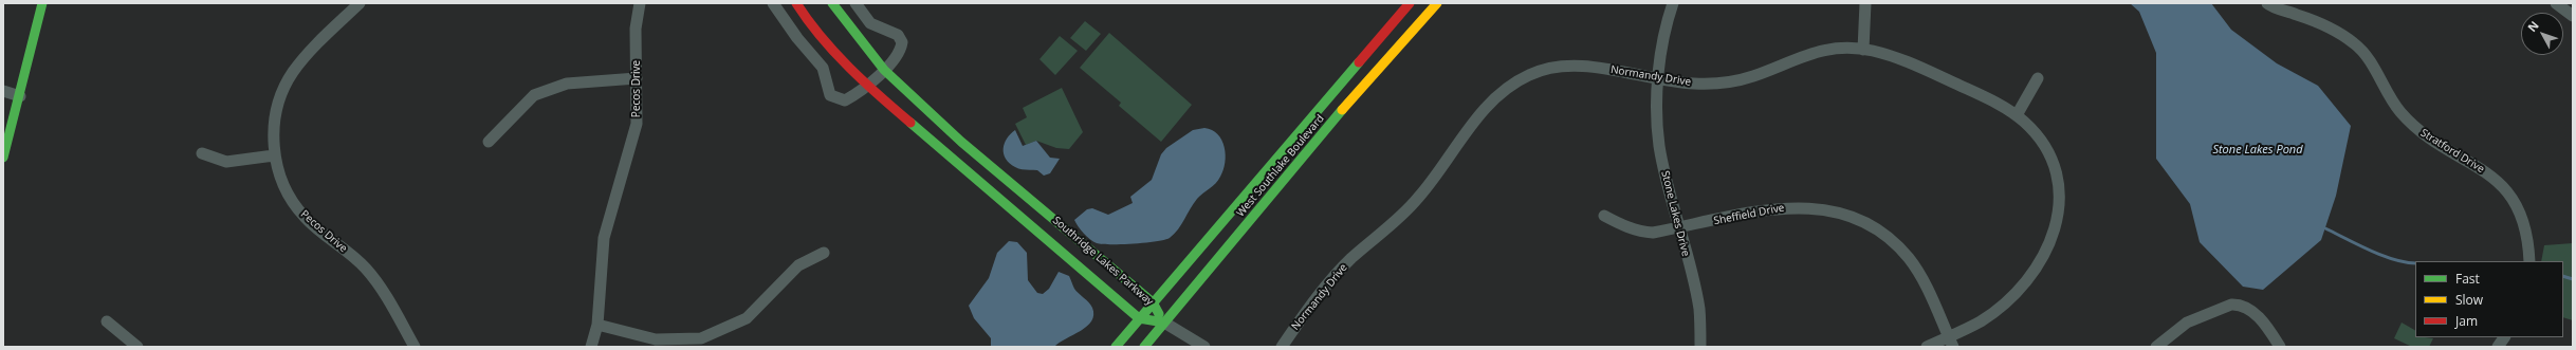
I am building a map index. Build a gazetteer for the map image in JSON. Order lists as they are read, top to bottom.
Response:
{
  "streets": {
    "street": [
      "Normandy Drive",
      "Pecos Drive",
      "Stratford Drive",
      "West Southlake Boulevard",
      "Stone Lakes Drive",
      "Sheffield Drive",
      "Southridge Lakes Parkway"
    ]
  },
  "crossings": [
    ["Normandy Drive", "Stone Lakes Drive"],
    ["Normandy Drive", "Sheffield Drive"],
    ["West Southlake Boulevard", "Southridge Lakes Parkway"],
    ["Stone Lakes Drive", "Sheffield Drive"]
  ],
  "water": ["Stone Lakes Pond"],
  "legend": ["Fast", "Slow", "Jam"],
  "north": "top left"
}
